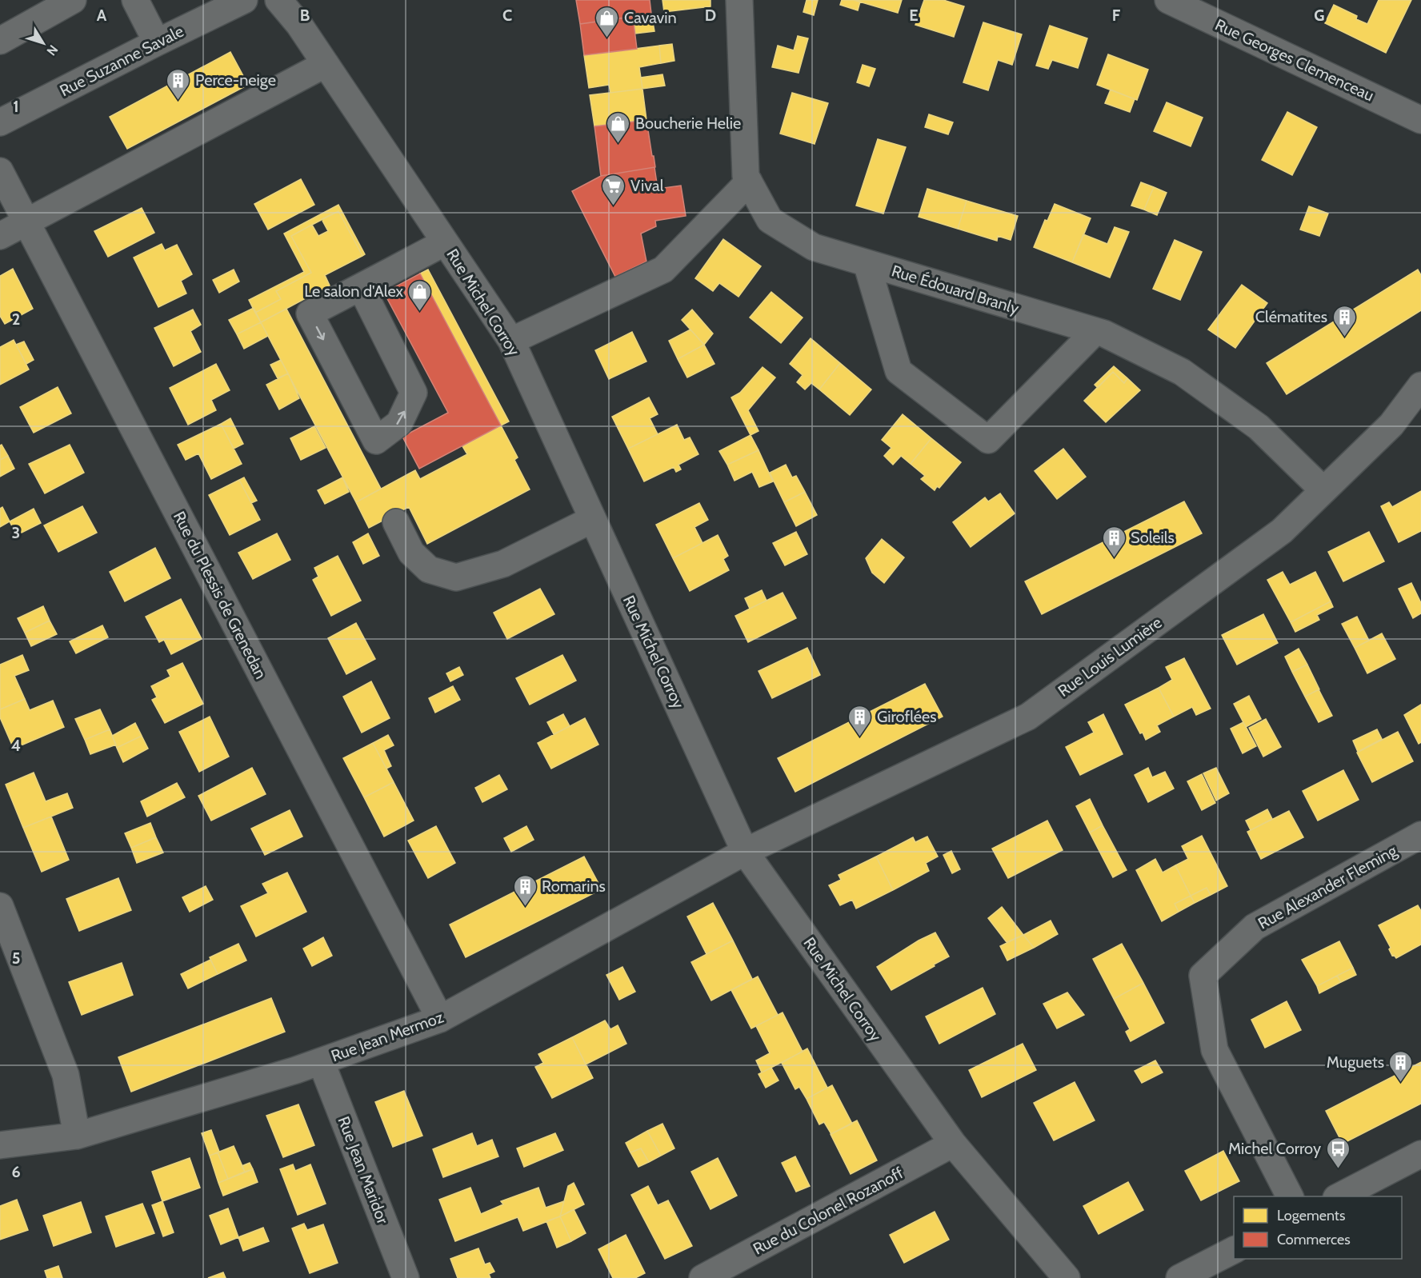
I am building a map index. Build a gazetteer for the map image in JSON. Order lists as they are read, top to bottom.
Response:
{
  "streets": {
    "street": [
      "Rue Georges Clemenceau",
      "Rue Suzanne Savale",
      "Rue Édouard Branly",
      "Rue Michel Corroy",
      "Rue du Plessis de Grenedan",
      "Rue Louis Lumière",
      "Rue Alexander Fleming",
      "Rue Jean Mermoz",
      "Rue Jean Maridor",
      "Rue du Colonel Rozanoff"
    ]
  },
  "crossings": [
    ["Rue Édouard Branly", "Rue Louis Lumière"],
    ["Rue Michel Corroy", "Rue Louis Lumière"],
    ["Rue Michel Corroy", "Rue Jean Mermoz"],
    ["Rue Michel Corroy", "Rue du Colonel Rozanoff"],
    ["Rue du Plessis de Grenedan", "Rue Jean Mermoz"],
    ["Rue Louis Lumière", "Rue Jean Mermoz"],
    ["Rue Jean Mermoz", "Rue Jean Maridor"]
  ],
  "places": {
    "shop": ["Cavavin", "Boucherie Helie", "Le salon d'Alex"],
    "building": [
      "Perce-neige",
      "Clématites",
      "Soleils",
      "Giroflées",
      "Romarins",
      "Muguets"
    ],
    "supermarket": ["Vival"],
    "bus stop": ["Michel Corroy"]
  },
  "legend": ["Logements", "Commerces"],
  "north": "bottom right",
  "grid": {
    "columns": [
      "A",
      "B",
      "C",
      "D",
      "E",
      "F",
      "G"
    ],
    "rows": [
      "1",
      "2",
      "3",
      "4",
      "5",
      "6"
    ]
  }
}
